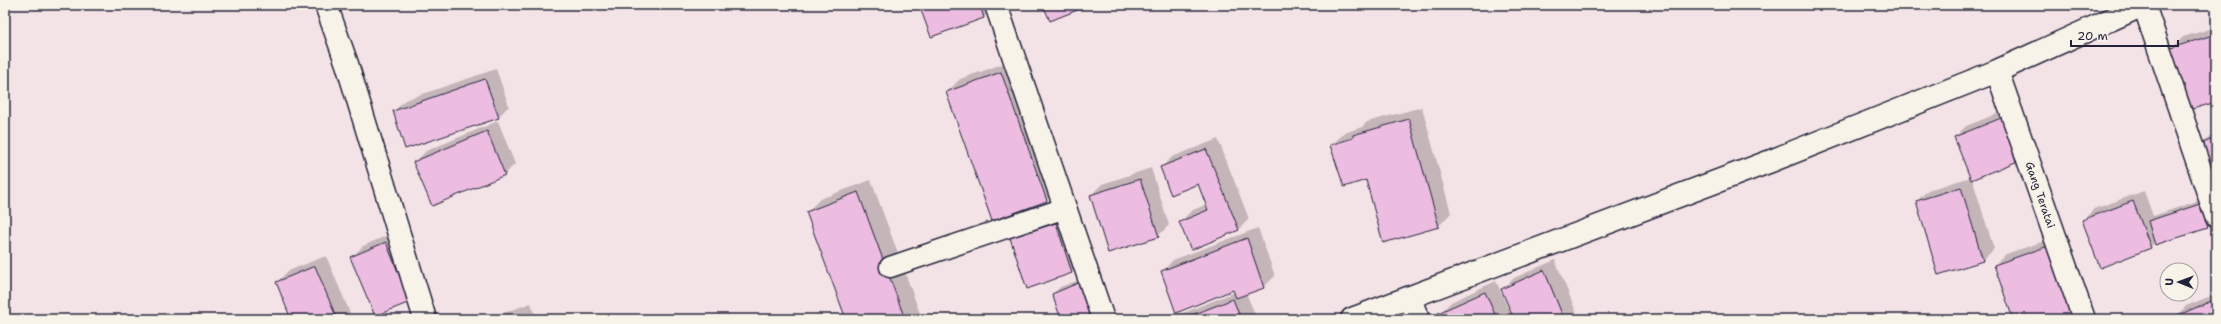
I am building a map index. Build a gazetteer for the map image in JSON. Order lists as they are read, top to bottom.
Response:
{
  "streets": {
    "street": ["Gang Teratai"]
  },
  "scale_bar": "20 m",
  "north": "left"
}
